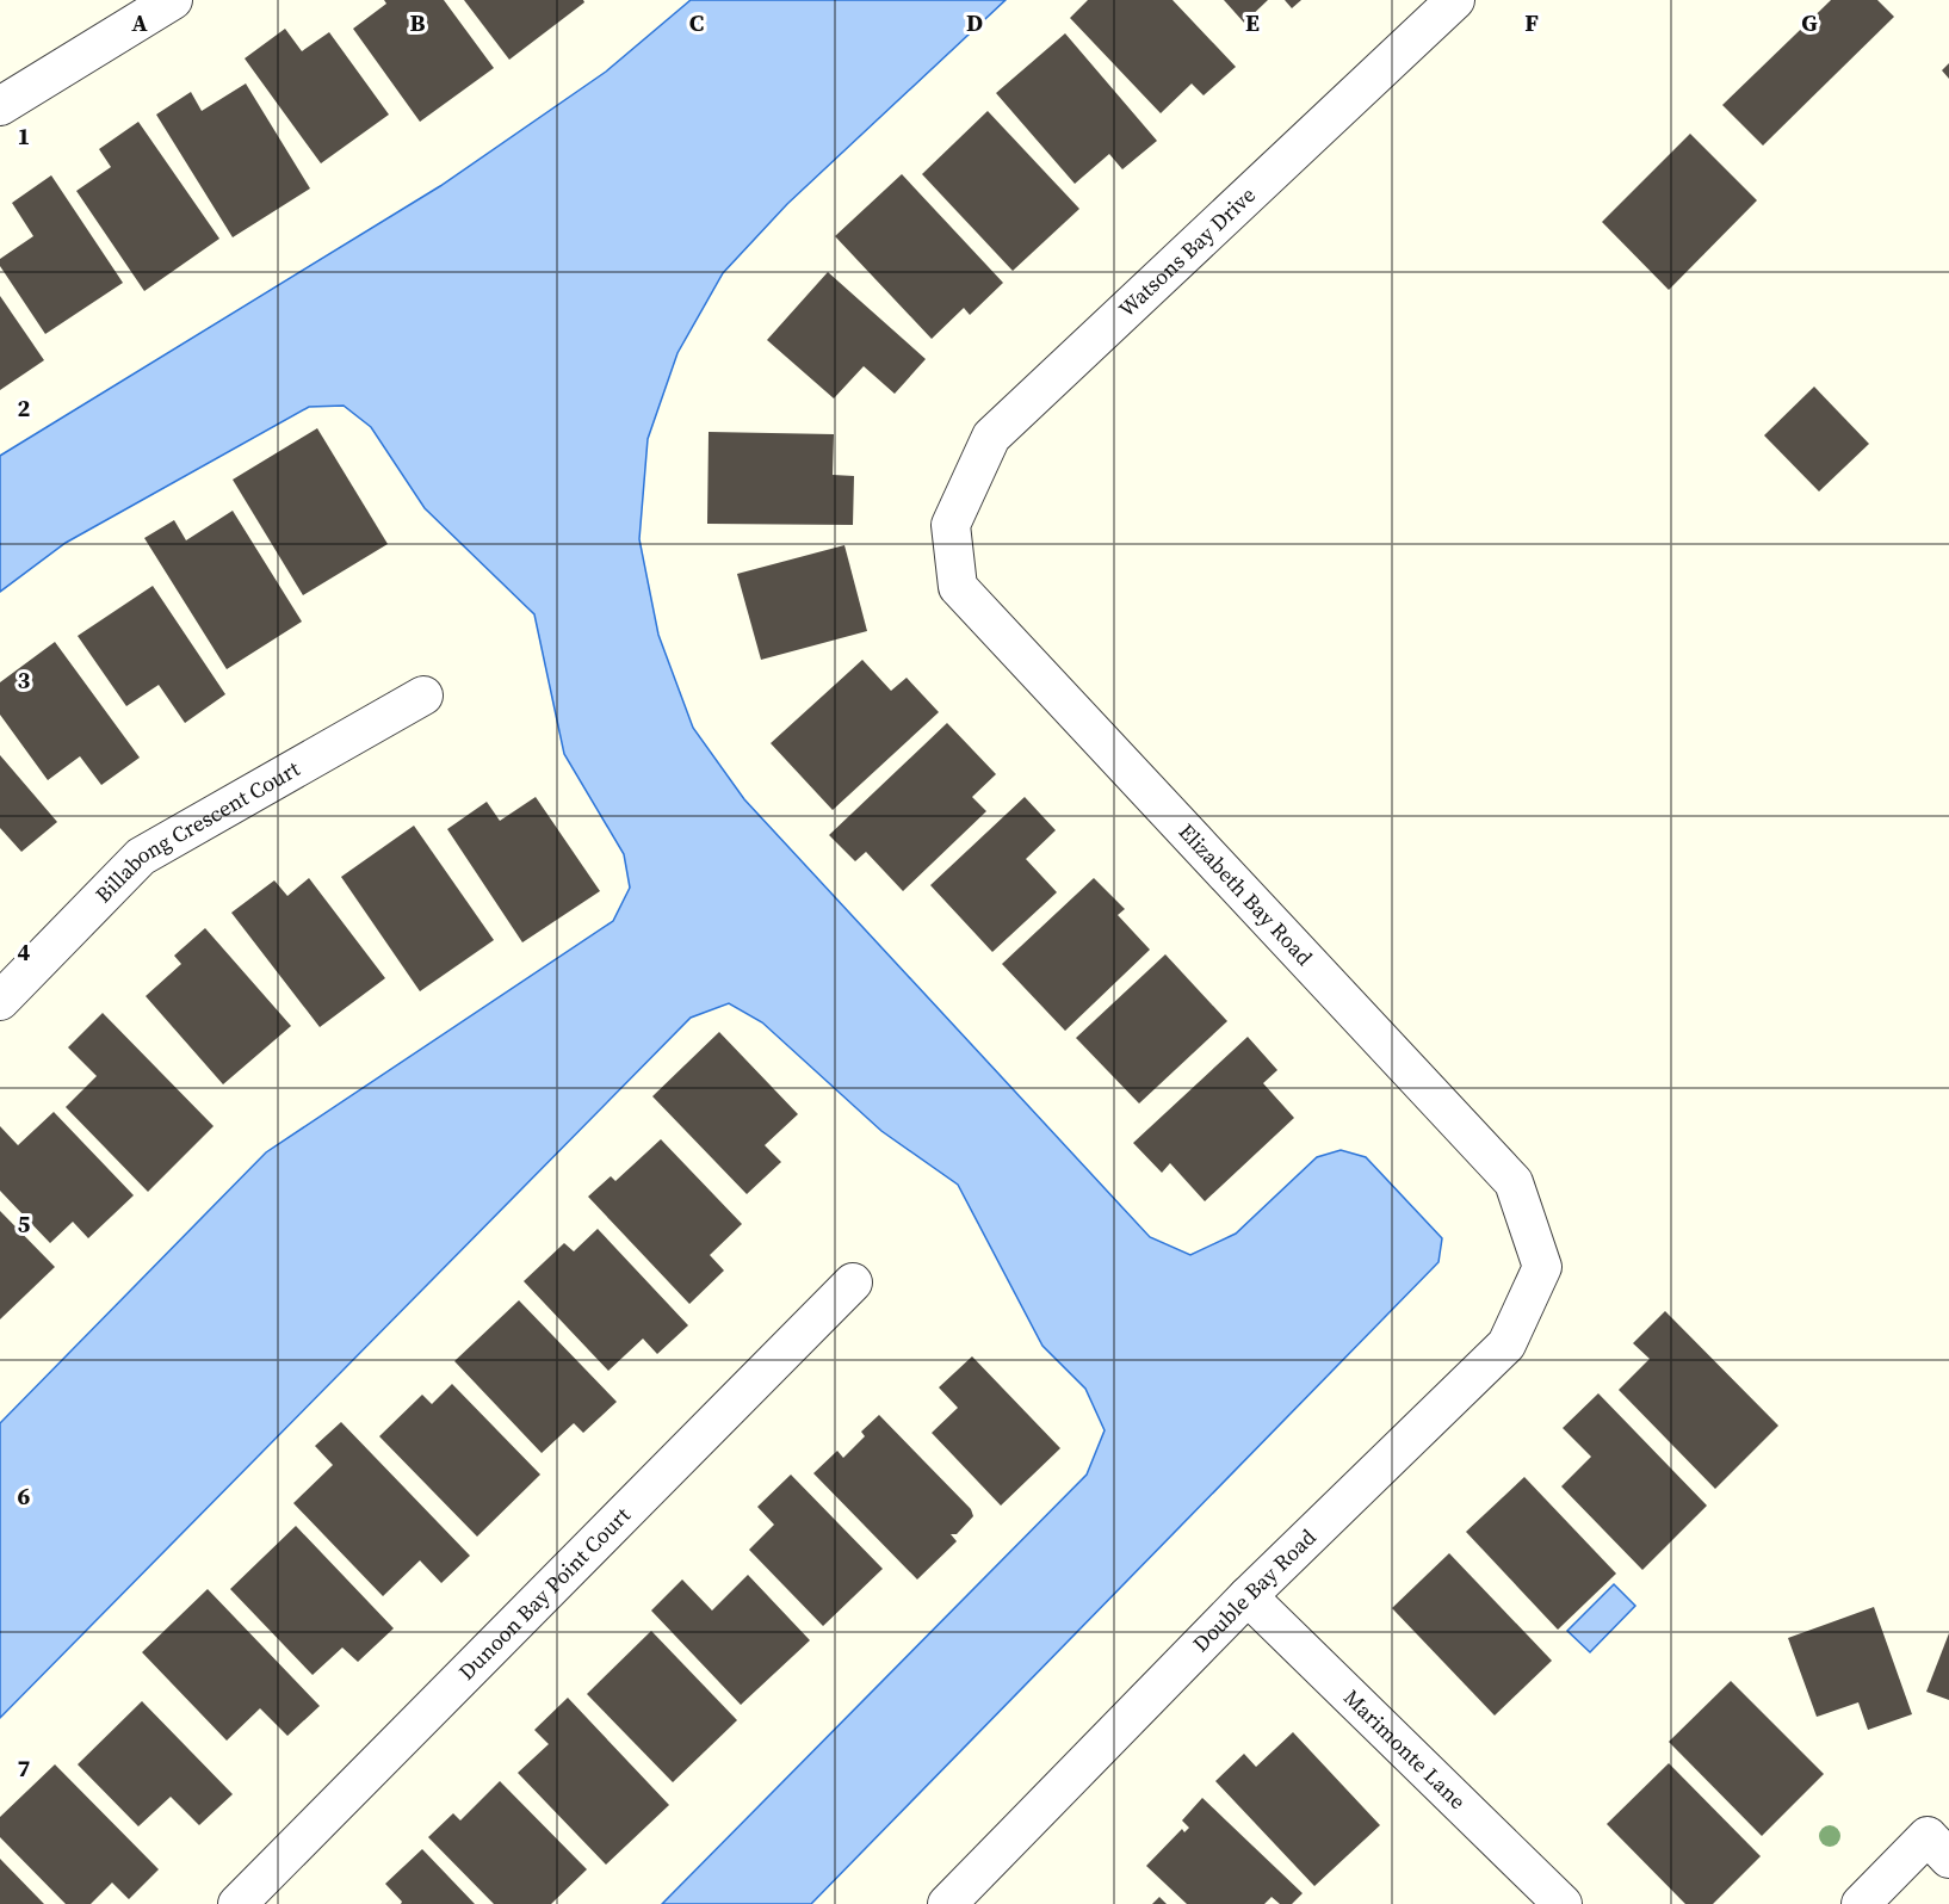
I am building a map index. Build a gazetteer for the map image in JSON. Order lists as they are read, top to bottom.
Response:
{
  "streets": {
    "street": [
      "Watsons Bay Drive",
      "Billabong Crescent Court",
      "Elizabeth Bay Road",
      "Double Bay Road",
      "Dunoon Bay Point Court",
      "Marimonte Lane"
    ]
  },
  "crossings": [
    ["Watsons Bay Drive", "Elizabeth Bay Road"],
    ["Elizabeth Bay Road", "Double Bay Road"],
    ["Double Bay Road", "Marimonte Lane"]
  ],
  "grid": {
    "columns": [
      "A",
      "B",
      "C",
      "D",
      "E",
      "F",
      "G"
    ],
    "rows": [
      "1",
      "2",
      "3",
      "4",
      "5",
      "6",
      "7"
    ]
  }
}
